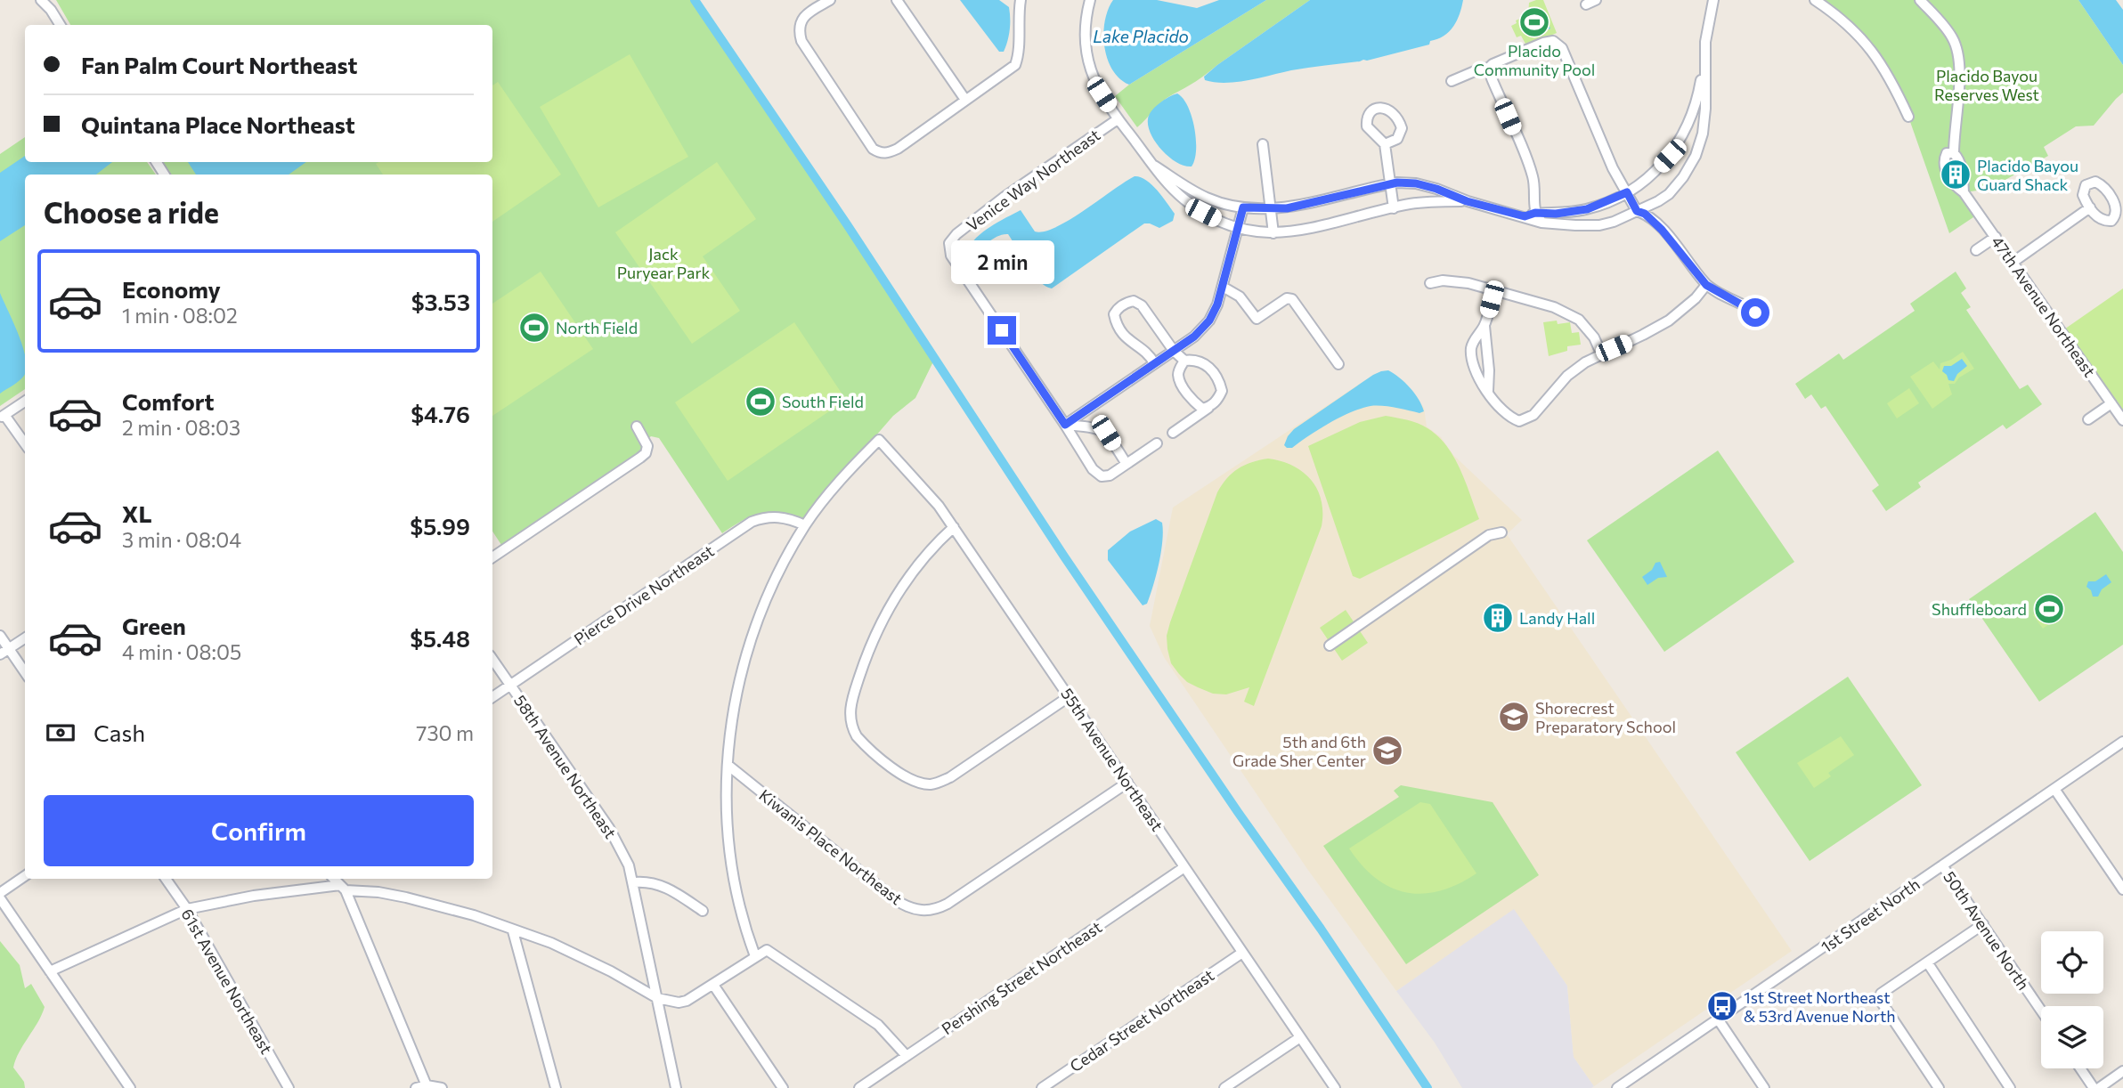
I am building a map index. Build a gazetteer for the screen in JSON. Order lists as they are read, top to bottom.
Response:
{
  "streets": {
    "street": [
      "Venice Way Northeast",
      "47th Avenue Northeast",
      "Pierce Drive Northeast",
      "55th Avenue Northeast",
      "58th Avenue Northeast",
      "Kiwanis Place Northeast",
      "1st Street North",
      "50th Avenue North",
      "Pershing Street Northeast",
      "61st Avenue Northeast",
      "Cedar Street Northeast"
    ]
  },
  "crossings": [
    ["Pierce Drive Northeast", "55th Avenue Northeast"],
    ["Pierce Drive Northeast", "58th Avenue Northeast"],
    ["55th Avenue Northeast", "Kiwanis Place Northeast"],
    ["55th Avenue Northeast", "Pershing Street Northeast"],
    ["55th Avenue Northeast", "Cedar Street Northeast"],
    ["1st Street North", "50th Avenue North"]
  ],
  "water": ["Lake Placido"],
  "parks": ["Placido Bayou Reserves West", "Jack Puryear Park"],
  "places": {
    "sports": [
      "Placido Community Pool",
      "North Field",
      "South Field",
      "Shuffleboard"
    ],
    "building": ["Placido Bayou Guard Shack", "Landy Hall"],
    "school or university": ["Shorecrest Preparatory School", "5th and 6th Grade Sher Center"],
    "bus stop": ["1st Street Northeast & 53rd Avenue North"]
  },
  "page": {
    "banner": ["Fan Palm Court Northeast", "Quintana Place Northeast"],
    "heading": "Choose a ride",
    "bubble": "2 min",
    "list": [
      {
        "name": "Economy",
        "note": "1 min · 08:02",
        "value": "$3.53"
      },
      {
        "name": "Comfort",
        "note": "2 min · 08:03",
        "value": "$4.76"
      },
      {
        "name": "XL",
        "note": "3 min · 08:04",
        "value": "$5.99"
      },
      {
        "name": "Green",
        "note": "4 min · 08:05",
        "value": "$5.48"
      }
    ],
    "pay": ["Cash", "730 m"],
    "buttons": "Confirm"
  }
}
